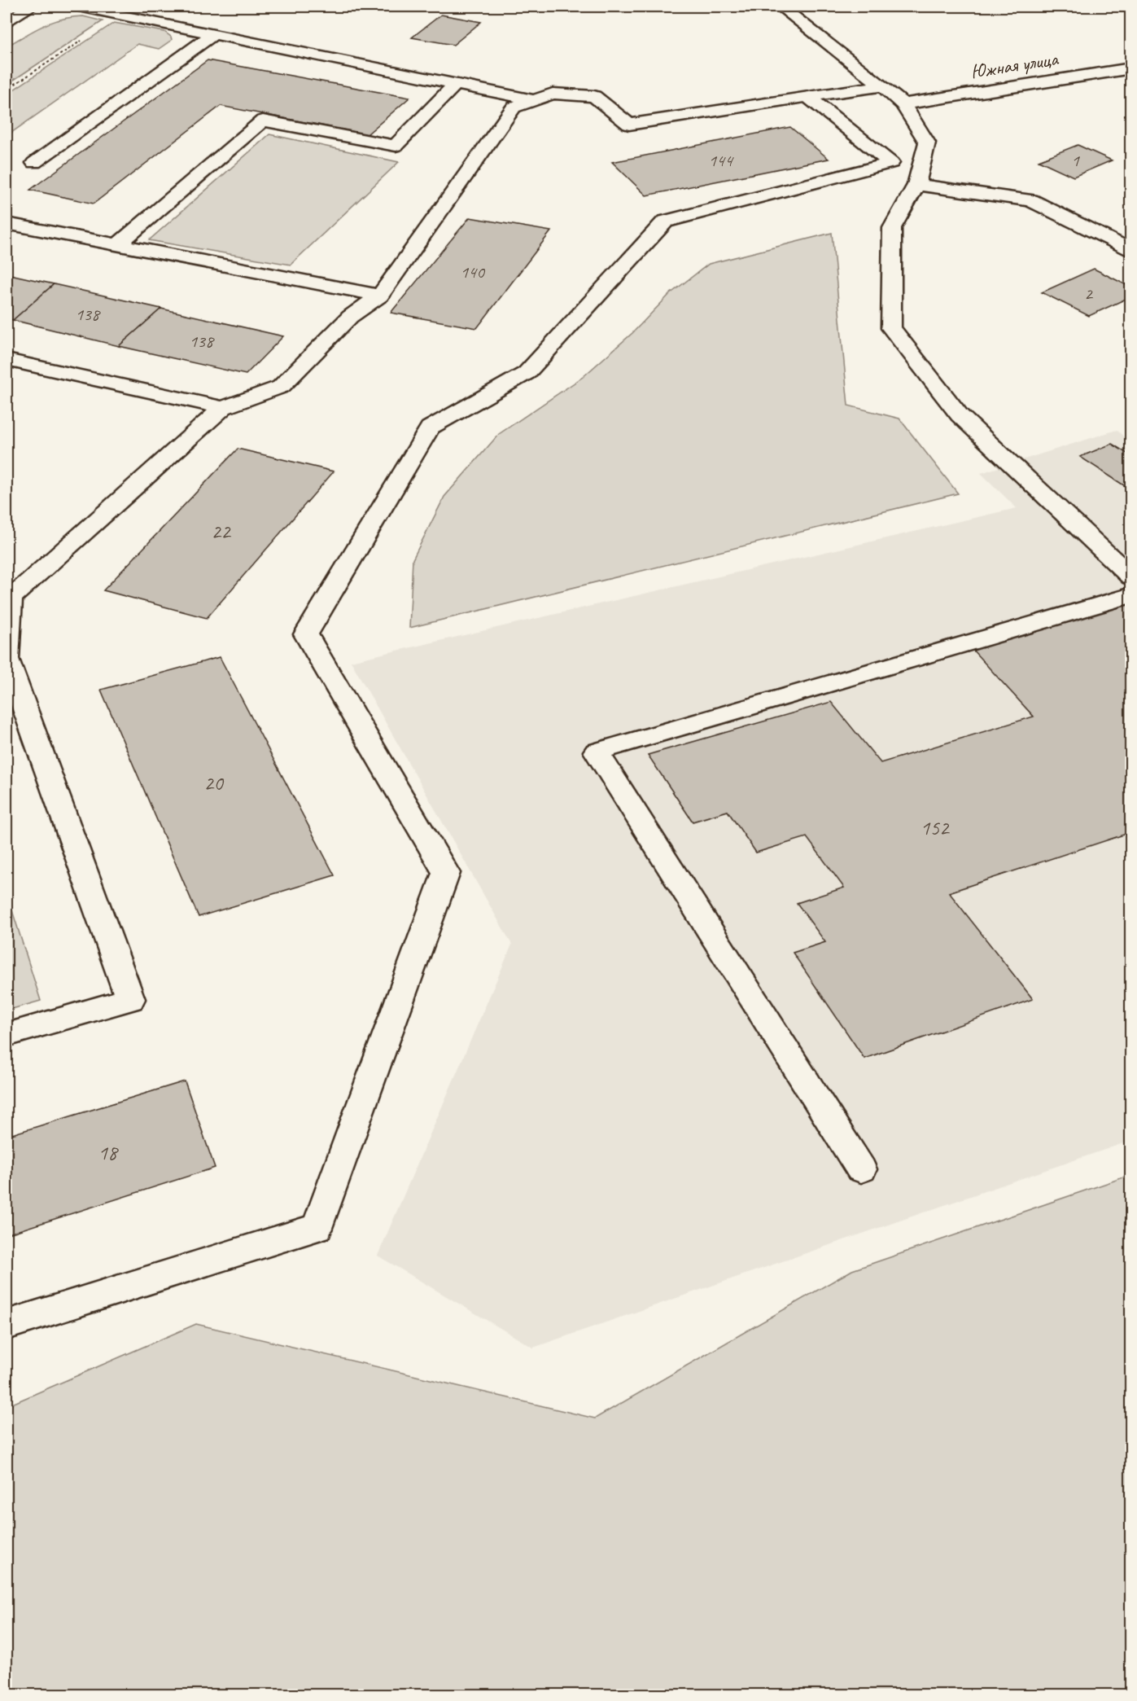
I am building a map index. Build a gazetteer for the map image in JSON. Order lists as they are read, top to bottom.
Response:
{
  "streets": {
    "street": ["Южная улица"]
  },
  "house_numbers": [
    "144",
    "1",
    "140",
    "2",
    "138",
    "138",
    "22",
    "20",
    "152",
    "18"
  ]
}
